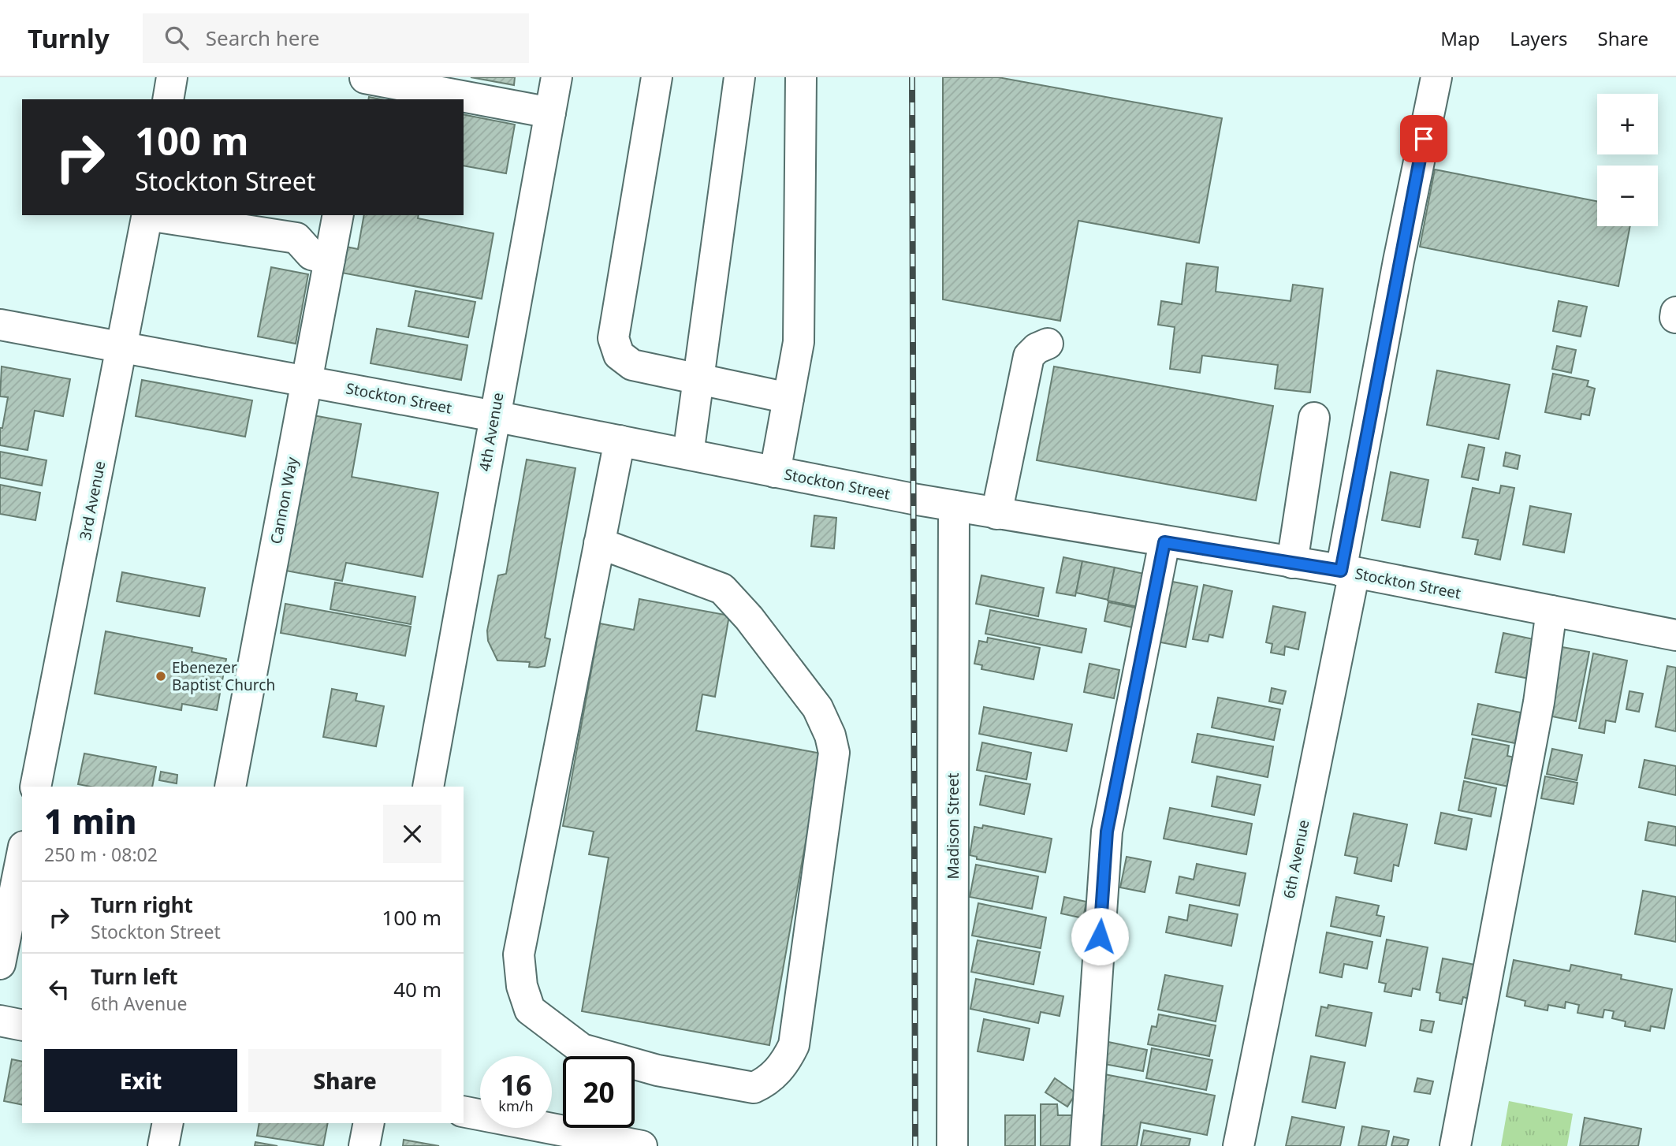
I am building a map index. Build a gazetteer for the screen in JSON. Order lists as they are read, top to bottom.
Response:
{
  "streets": {
    "street": [
      "Stockton Street",
      "4th Avenue",
      "3rd Avenue",
      "Cannon Way",
      "Madison Street",
      "6th Avenue"
    ]
  },
  "crossings": [
    ["Stockton Street", "4th Avenue"],
    ["Stockton Street", "3rd Avenue"],
    ["Stockton Street", "Cannon Way"],
    ["Stockton Street", "Madison Street"],
    ["Stockton Street", "6th Avenue"]
  ],
  "places": ["Ebenezer Baptist Church"],
  "page": {
    "header": "Turnly",
    "search": "Search here",
    "nav": ["Map", "Layers", "Share"],
    "map_buttons": ["+", "−"],
    "turn": ["100 m", "Stockton Street"],
    "heading": ["1 min", "250 m · 08:02"],
    "list": [
      {
        "name": "Turn right",
        "note": "Stockton Street",
        "value": "100 m"
      },
      {
        "name": "Turn left",
        "note": "6th Avenue",
        "value": "40 m"
      }
    ],
    "buttons": ["Exit", "Share"],
    "speed": "16 km/h",
    "limit": "20"
  }
}
